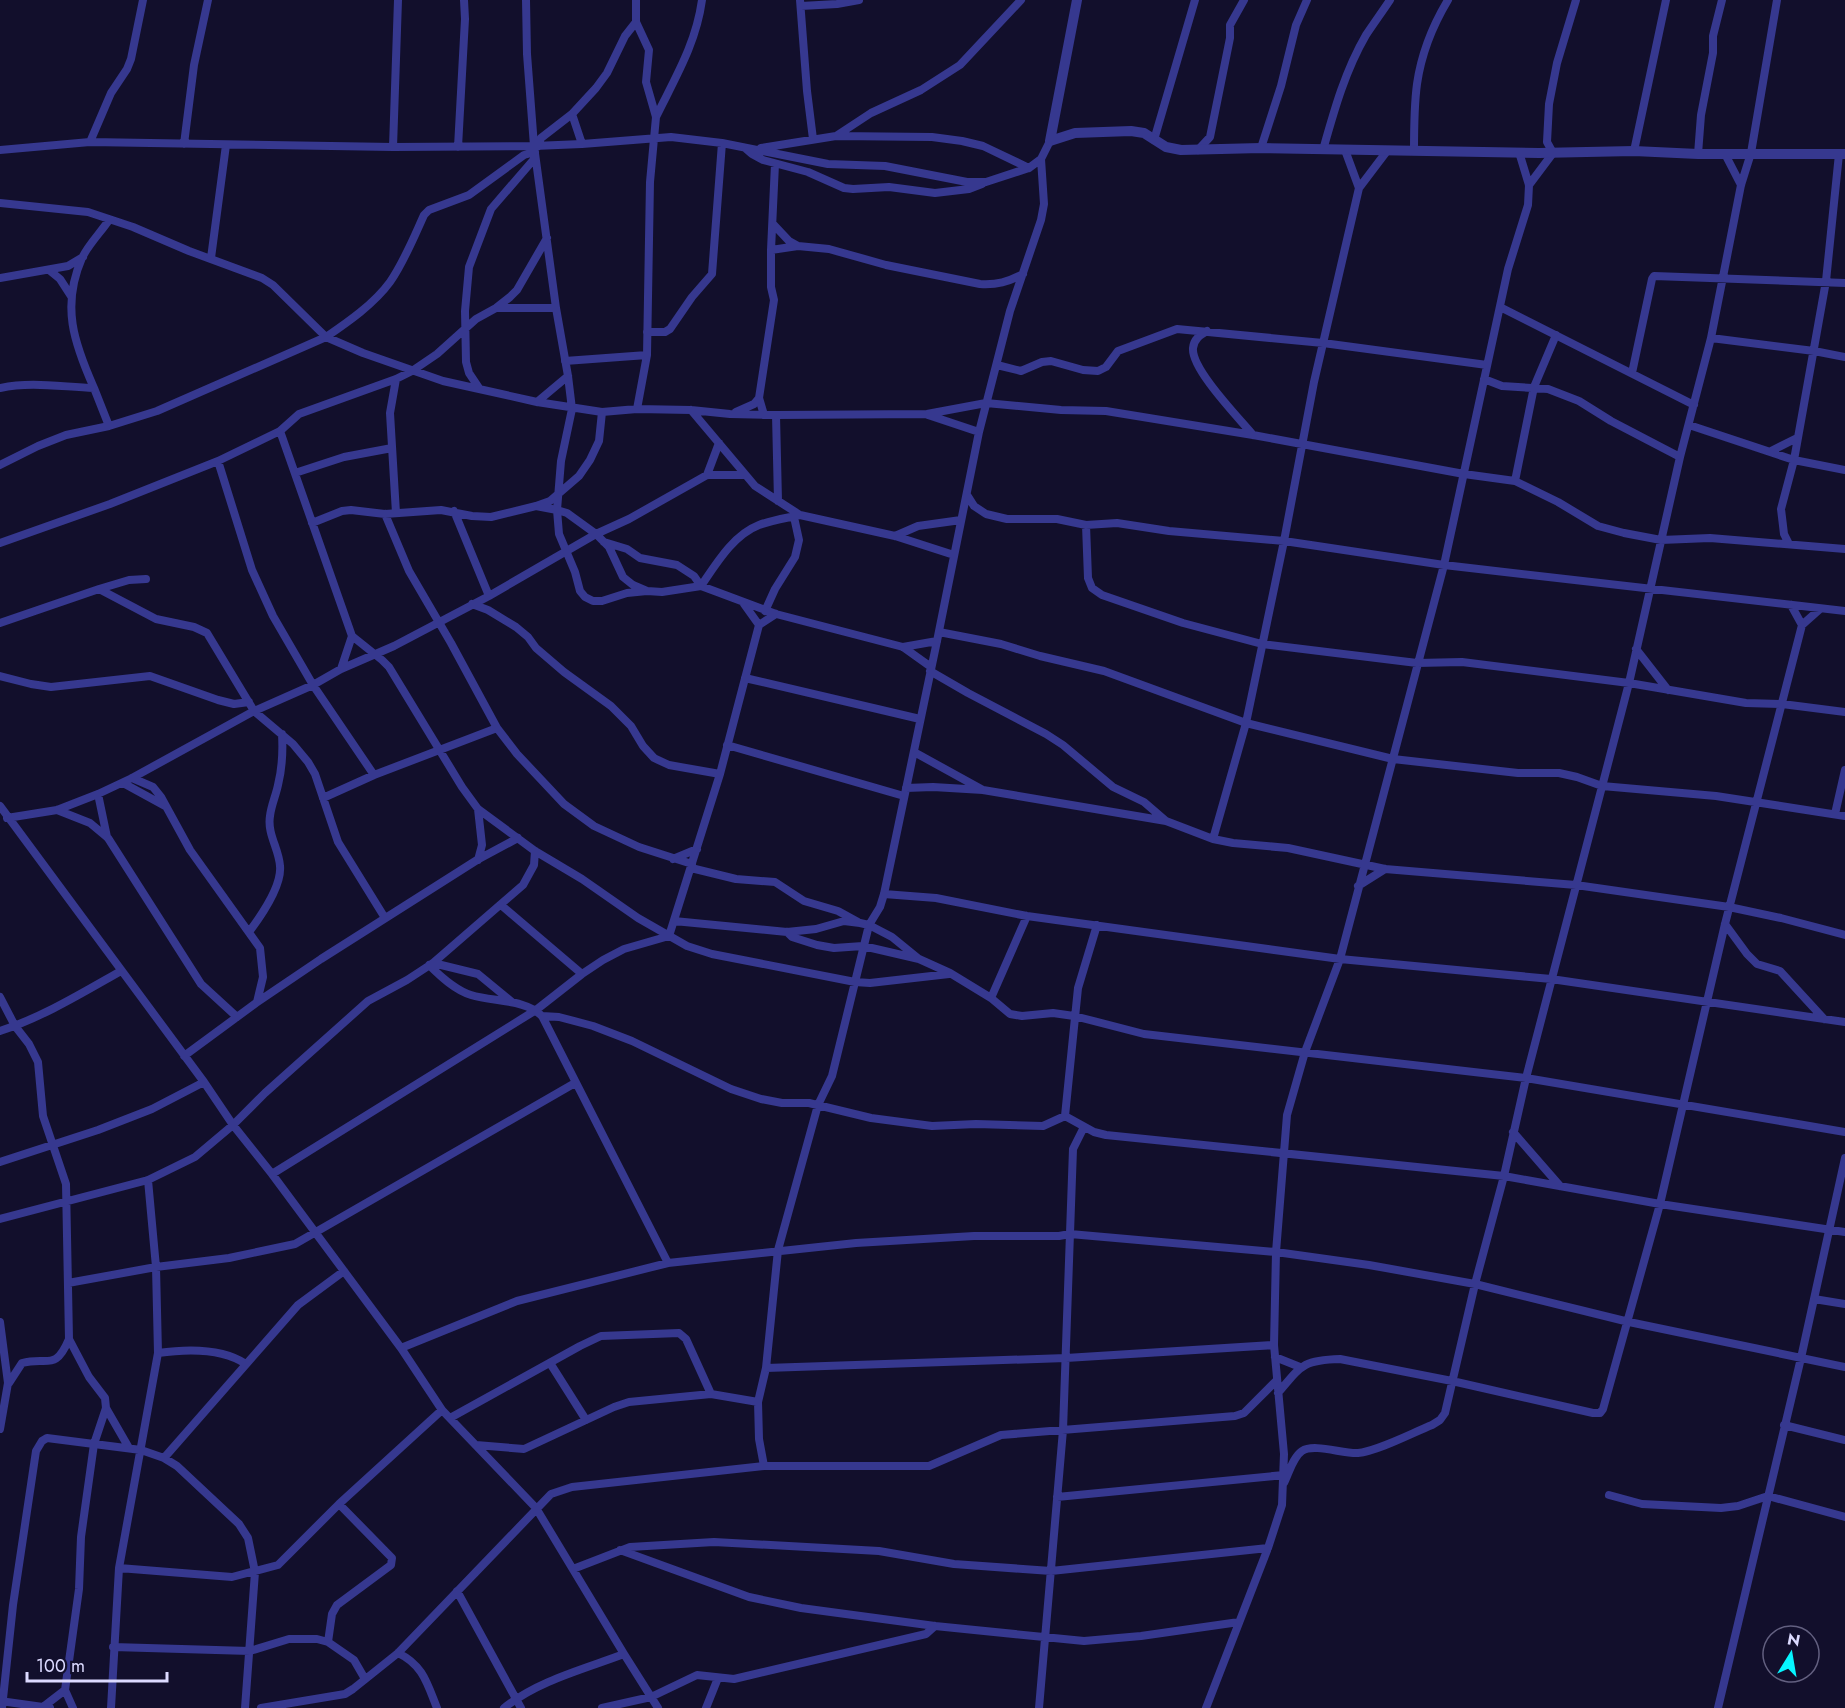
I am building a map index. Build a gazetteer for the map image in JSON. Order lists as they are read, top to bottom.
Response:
{
  "scale_bar": "100 m",
  "north": "top"
}
